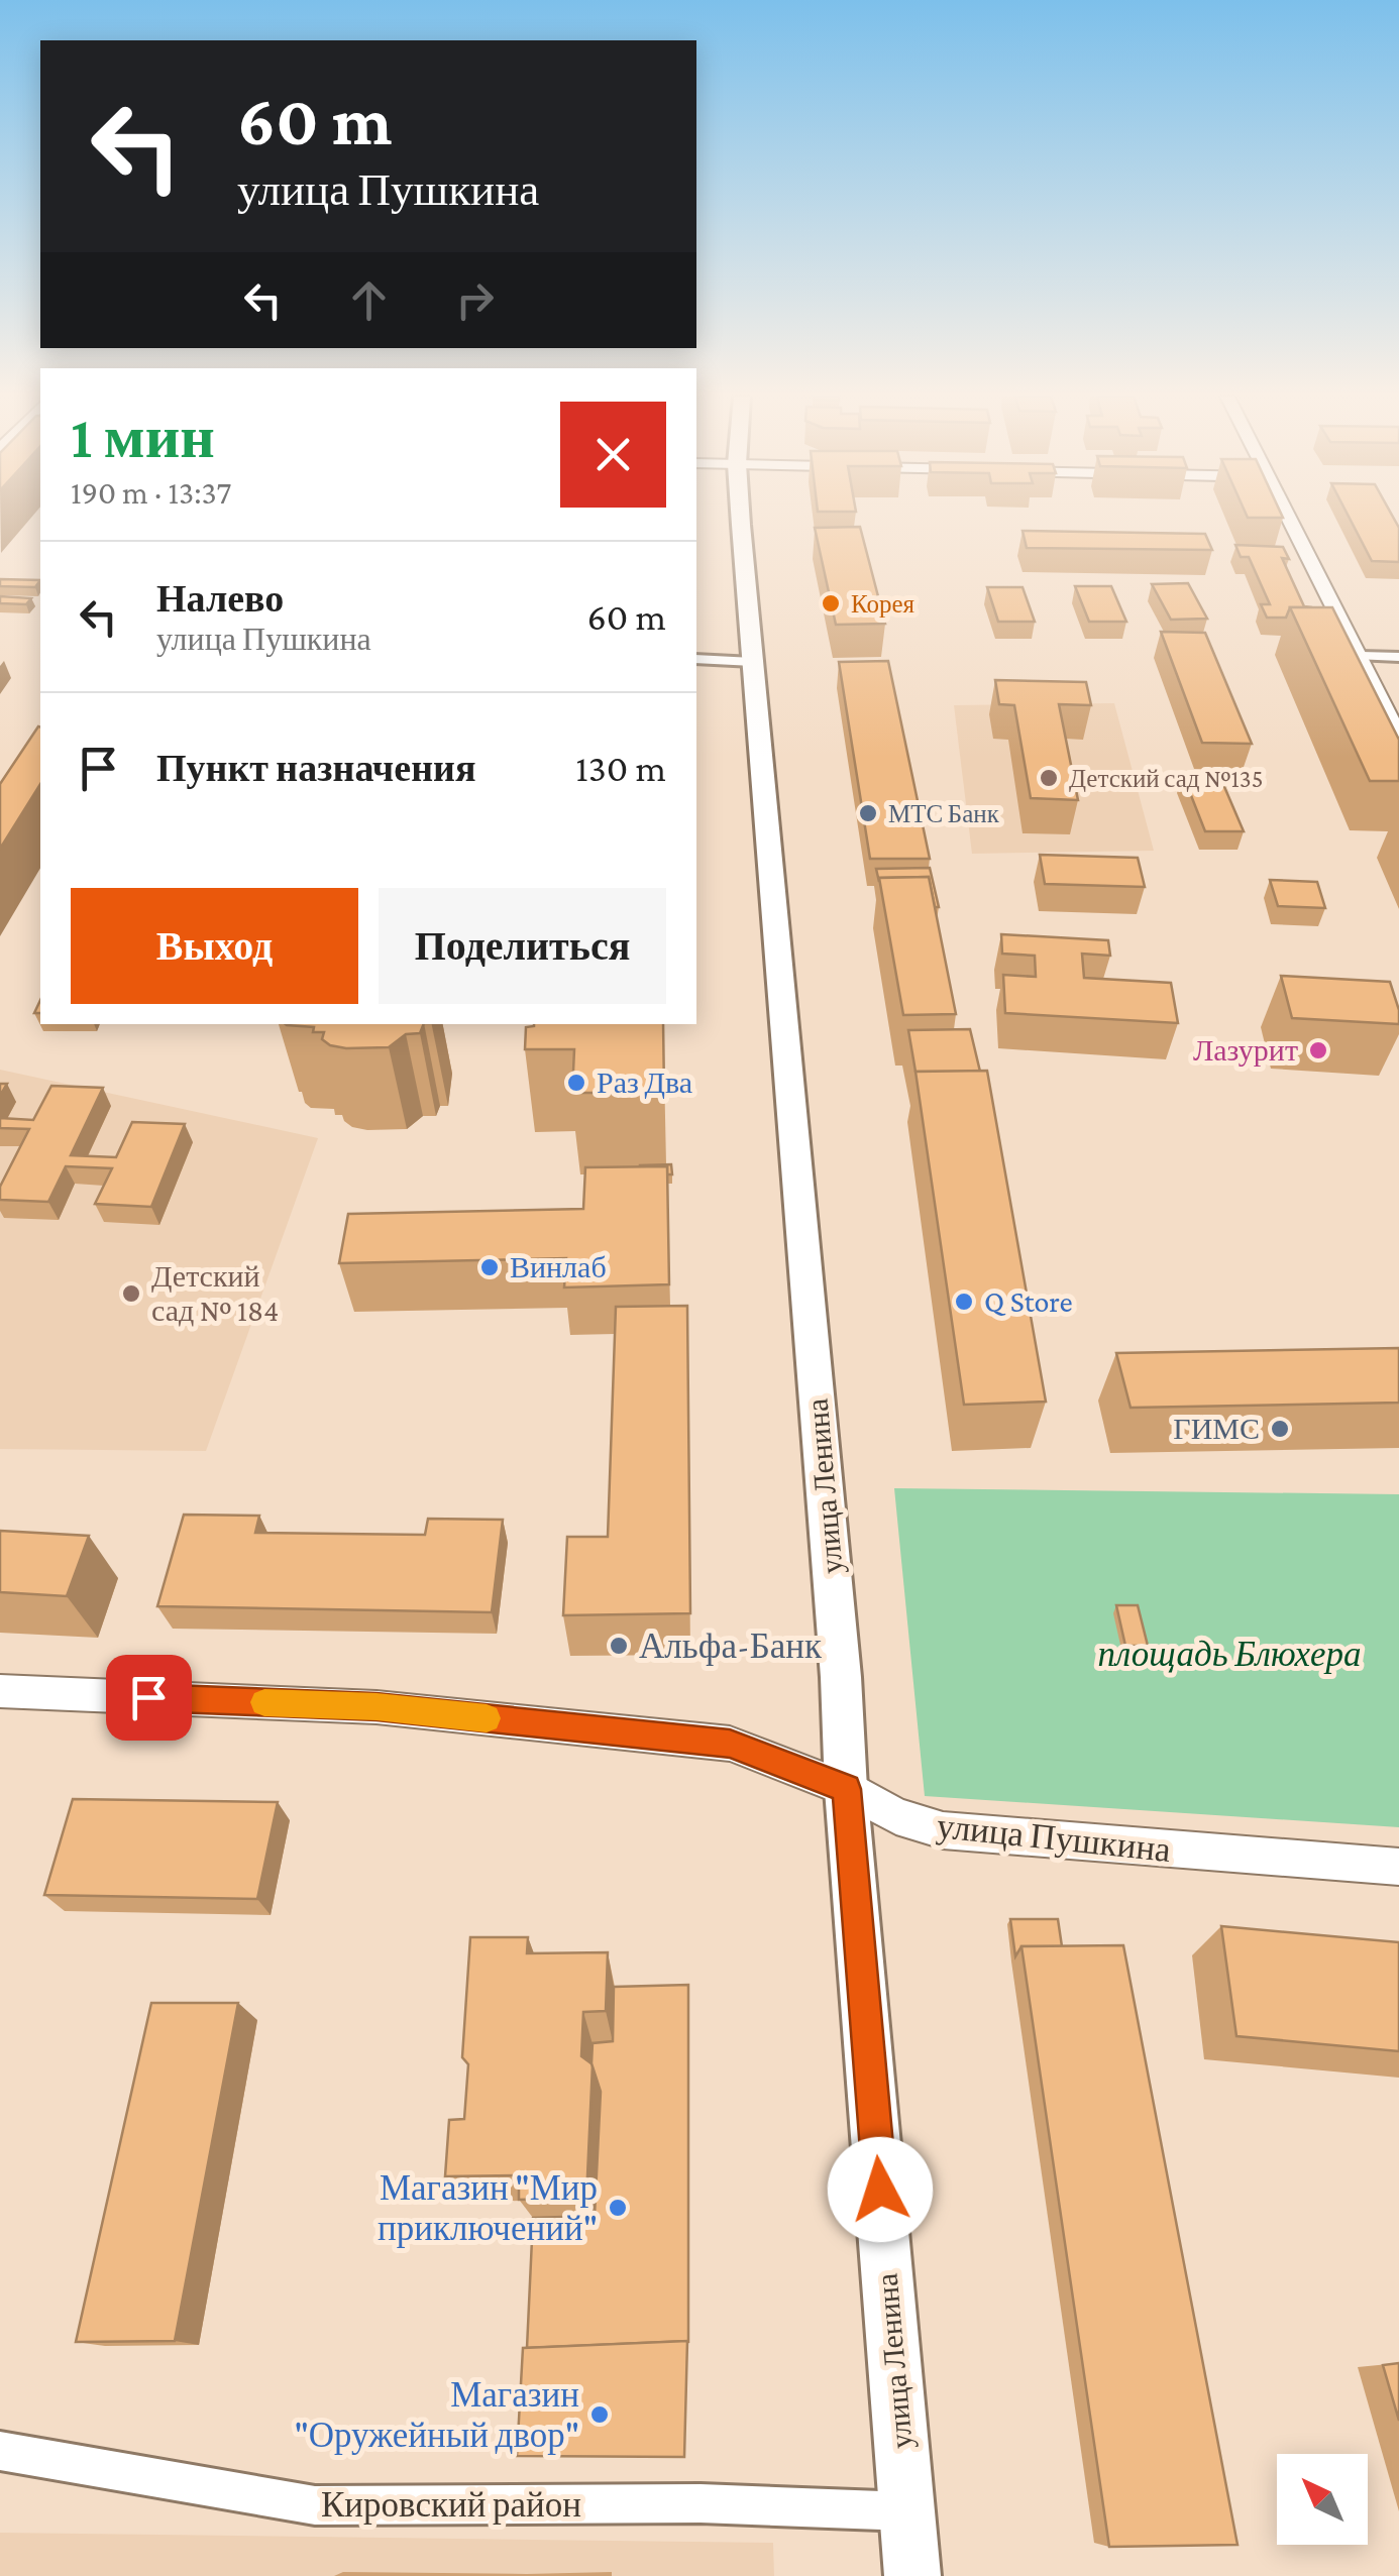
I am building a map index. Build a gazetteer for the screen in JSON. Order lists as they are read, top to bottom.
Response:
{
  "streets": {
    "main road": ["улица Ленина"],
    "street": ["улица Пушкина", "Кировский район"]
  },
  "crossings": [
    ["улица Ленина", "улица Пушкина"],
    ["улица Ленина", "Кировский район"]
  ],
  "parks": ["площадь Блюхера"],
  "places": [
    "Корея",
    "Детский сад №135",
    "МТС Банк",
    "Лазурит",
    "Раз Два",
    "Винлаб",
    "Детский сад № 184",
    "Q Store",
    "ГИМС",
    "Альфа-Банк",
    "Магазин \"Мир приключений\"",
    "Магазин \"Оружейный двор\""
  ],
  "north": "top left",
  "page": {
    "turn": ["60 m", "улица Пушкина"],
    "heading": ["1 мин", "190 m · 13:37"],
    "list": [
      {
        "name": "Налево",
        "note": "улица Пушкина",
        "value": "60 m"
      },
      {
        "name": "Пункт назначения",
        "value": "130 m"
      }
    ],
    "buttons": ["Выход", "Поделиться"]
  }
}
